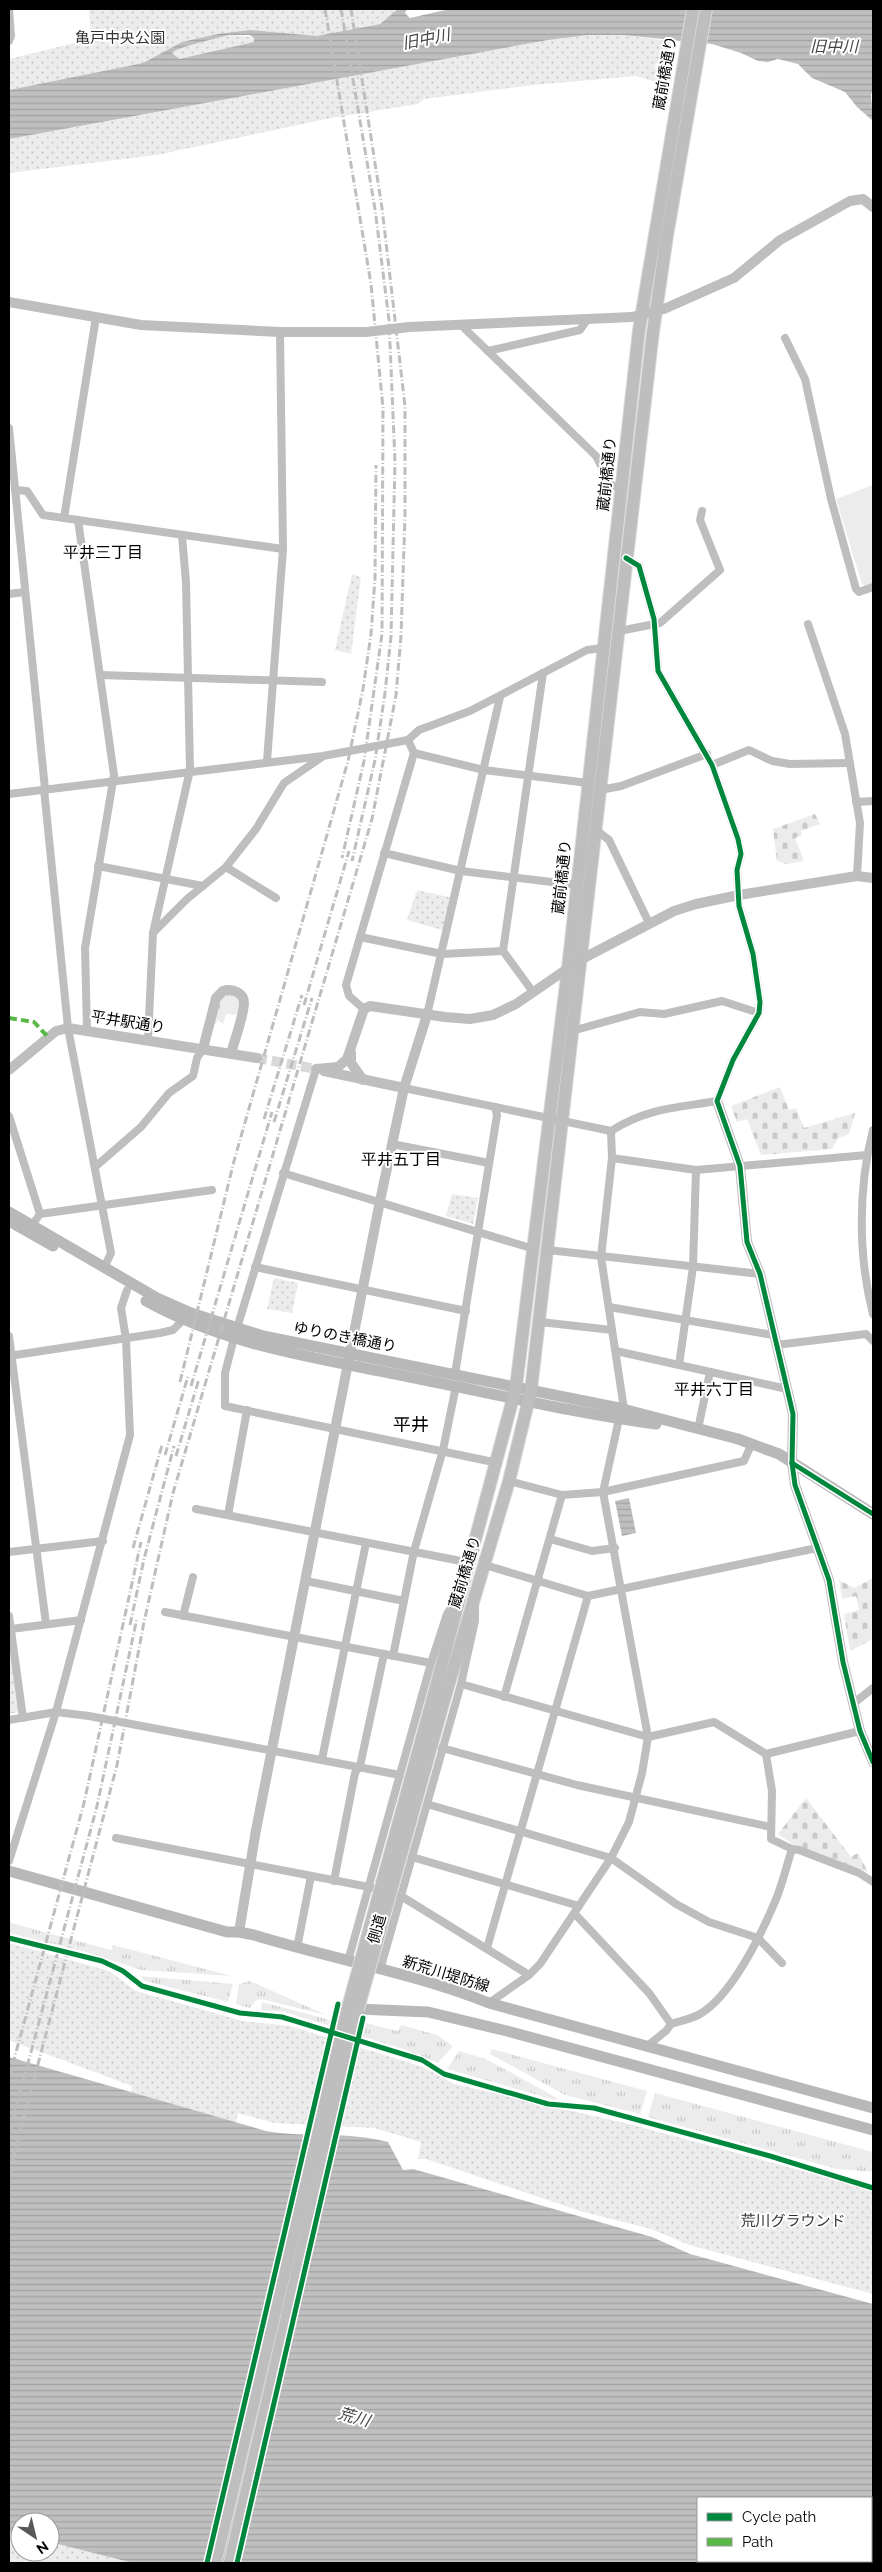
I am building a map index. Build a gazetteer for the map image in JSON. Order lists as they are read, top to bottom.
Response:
{
  "streets": {
    "main road": ["蔵前橋通り", "ゆりのき橋通り", "新荒川堤防線"],
    "street": ["平井駅通り", "側道"]
  },
  "crossings": [
    ["蔵前橋通り", "ゆりのき橋通り"],
    ["蔵前橋通り", "側道"],
    ["側道", "新荒川堤防線"]
  ],
  "districts": [
    "平井三丁目",
    "平井五丁目",
    "平井六丁目",
    "平井"
  ],
  "water": ["旧中川", "荒川"],
  "parks": ["亀戸中央公園", "荒川グラウンド"],
  "legend": ["Cycle path", "Path"],
  "north": "bottom right"
}
